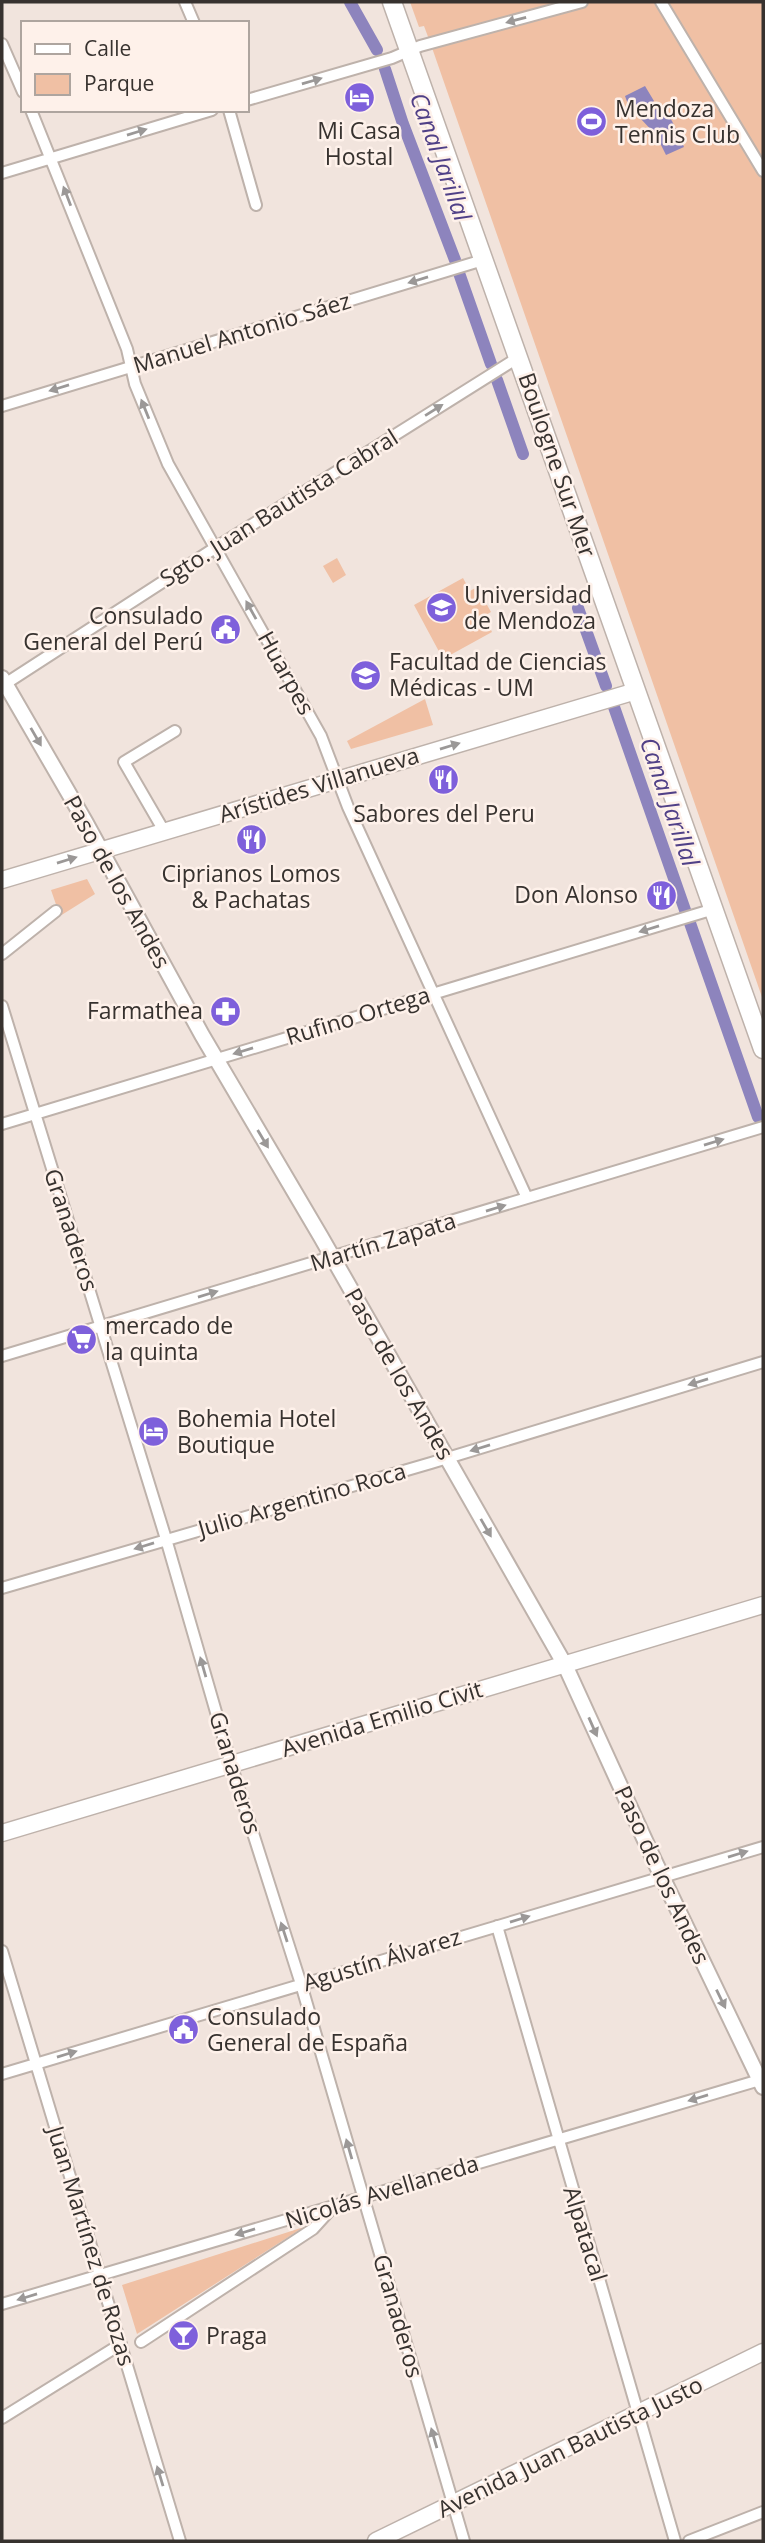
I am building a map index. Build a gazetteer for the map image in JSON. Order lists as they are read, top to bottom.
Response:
{
  "streets": {
    "main road": [
      "Boulogne Sur Mer",
      "Arístides Villanueva",
      "Avenida Emilio Civit",
      "Avenida Juan Bautista Justo"
    ],
    "street": [
      "Manuel Antonio Sáez",
      "Sgto. Juan Bautista Cabral",
      "Huarpes",
      "Paso de los Andes",
      "Rufino Ortega",
      "Granaderos",
      "Martín Zapata",
      "Julio Argentino Roca",
      "Agustín Álvarez",
      "Nicolás Avellaneda",
      "Alpatacal",
      "Juan Martínez de Rozas"
    ]
  },
  "crossings": [
    ["Manuel Antonio Sáez", "Boulogne Sur Mer"],
    ["Manuel Antonio Sáez", "Huarpes"],
    ["Boulogne Sur Mer", "Sgto. Juan Bautista Cabral"],
    ["Boulogne Sur Mer", "Arístides Villanueva"],
    ["Boulogne Sur Mer", "Rufino Ortega"],
    ["Sgto. Juan Bautista Cabral", "Huarpes"],
    ["Sgto. Juan Bautista Cabral", "Paso de los Andes"],
    ["Huarpes", "Arístides Villanueva"],
    ["Huarpes", "Rufino Ortega"],
    ["Huarpes", "Martín Zapata"],
    ["Arístides Villanueva", "Paso de los Andes"],
    ["Paso de los Andes", "Rufino Ortega"],
    ["Paso de los Andes", "Martín Zapata"],
    ["Paso de los Andes", "Julio Argentino Roca"],
    ["Paso de los Andes", "Avenida Emilio Civit"],
    ["Paso de los Andes", "Agustín Álvarez"],
    ["Paso de los Andes", "Nicolás Avellaneda"],
    ["Rufino Ortega", "Granaderos"],
    ["Granaderos", "Martín Zapata"],
    ["Granaderos", "Julio Argentino Roca"],
    ["Granaderos", "Avenida Emilio Civit"],
    ["Granaderos", "Agustín Álvarez"],
    ["Granaderos", "Nicolás Avellaneda"],
    ["Granaderos", "Avenida Juan Bautista Justo"],
    ["Agustín Álvarez", "Alpatacal"],
    ["Agustín Álvarez", "Juan Martínez de Rozas"],
    ["Nicolás Avellaneda", "Alpatacal"],
    ["Nicolás Avellaneda", "Juan Martínez de Rozas"],
    ["Alpatacal", "Avenida Juan Bautista Justo"]
  ],
  "one_way": [
    "Manuel Antonio Sáez",
    "Sgto. Juan Bautista Cabral",
    "Huarpes",
    "Arístides Villanueva",
    "Paso de los Andes",
    "Rufino Ortega",
    "Granaderos",
    "Martín Zapata",
    "Julio Argentino Roca",
    "Agustín Álvarez"
  ],
  "water": ["Canal Jarillal"],
  "places": {
    "hotel": ["Mi Casa Hostal", "Bohemia Hotel Boutique"],
    "sports": ["Mendoza Tennis Club"],
    "school or university": ["Universidad de Mendoza", "Facultad de Ciencias Médicas - UM"],
    "public building": ["Consulado General del Perú", "Consulado General de España"],
    "restaurant": ["Sabores del Peru", "Ciprianos Lomos & Pachatas", "Don Alonso"],
    "pharmacy": ["Farmathea"],
    "supermarket": ["mercado de la quinta"],
    "bar": ["Praga"]
  },
  "legend": ["Calle", "Parque"]
}
